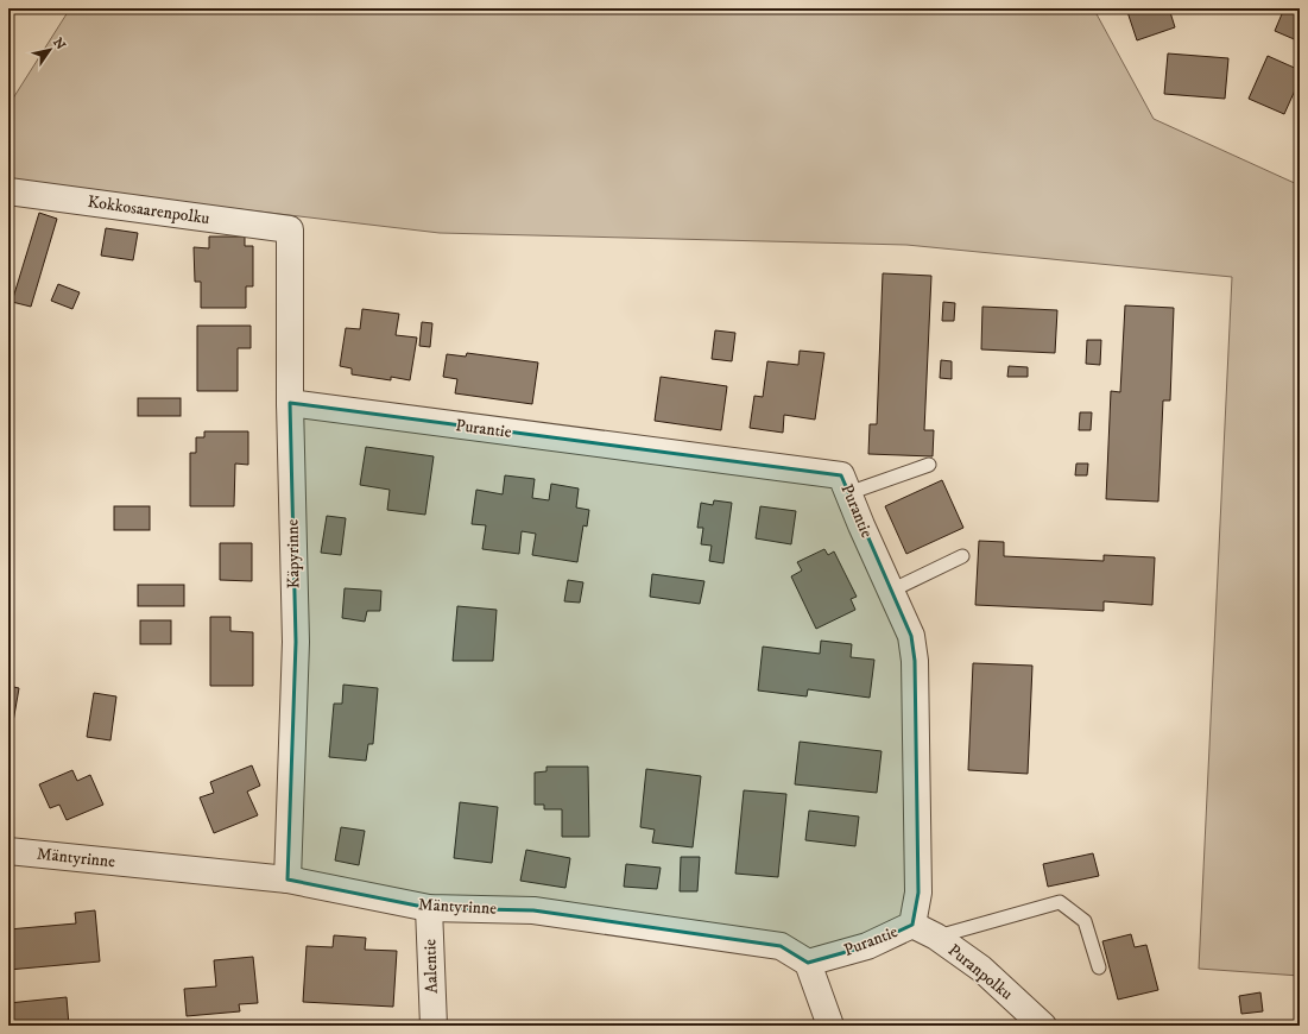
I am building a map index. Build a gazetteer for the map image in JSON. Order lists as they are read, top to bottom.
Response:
{
  "streets": {
    "street": [
      "Kokkosaarenpolku",
      "Purantie",
      "Käpyrinne",
      "Mäntyrinne",
      "Aalentie",
      "Puranpolku"
    ]
  },
  "crossings": [
    ["Kokkosaarenpolku", "Käpyrinne"],
    ["Purantie", "Käpyrinne"],
    ["Purantie", "Mäntyrinne"],
    ["Purantie", "Puranpolku"],
    ["Käpyrinne", "Mäntyrinne"],
    ["Mäntyrinne", "Aalentie"]
  ],
  "north": "top right"
}
